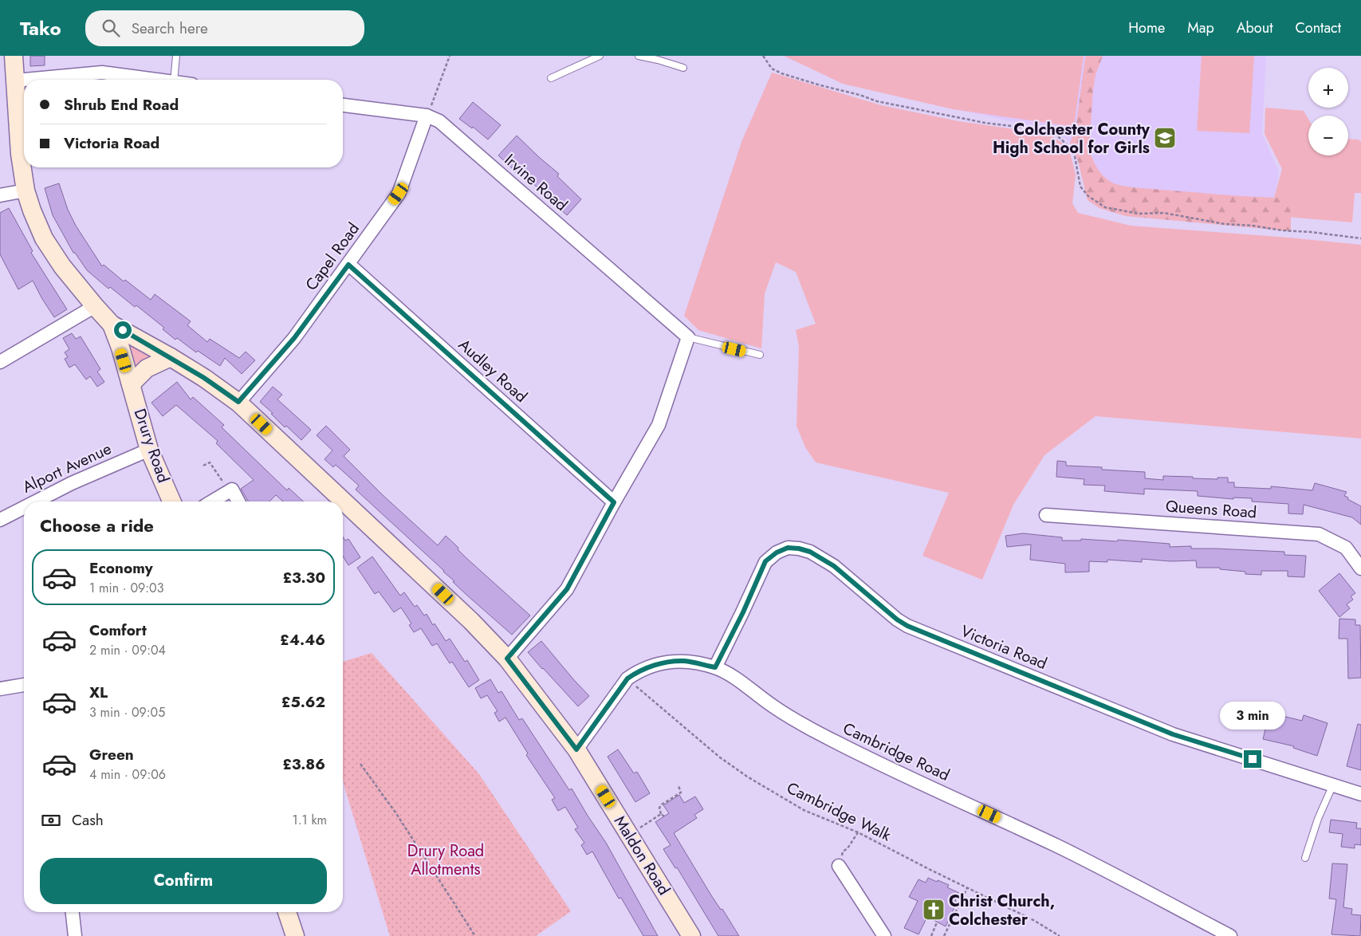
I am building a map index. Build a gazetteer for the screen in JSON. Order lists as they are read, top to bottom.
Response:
{
  "streets": {
    "main road": ["Drury Road", "Maldon Road"],
    "street": [
      "Irvine Road",
      "Capel Road",
      "Audley Road",
      "Alport Avenue",
      "Queens Road",
      "Victoria Road",
      "Cambridge Road"
    ],
    "path": ["Cambridge Walk"]
  },
  "crossings": [
    ["Irvine Road", "Capel Road"],
    ["Capel Road", "Audley Road"],
    ["Capel Road", "Maldon Road"],
    ["Drury Road", "Alport Avenue"],
    ["Drury Road", "Maldon Road"],
    ["Victoria Road", "Cambridge Road"],
    ["Cambridge Road", "Cambridge Walk"],
    ["Cambridge Road", "Maldon Road"]
  ],
  "parks": ["Drury Road Allotments"],
  "places": {
    "school or university": ["Colchester County High School for Girls"],
    "church": ["Christ Church, Colchester"]
  },
  "page": {
    "header": "Tako",
    "search": "Search here",
    "nav": [
      "Home",
      "Map",
      "About",
      "Contact"
    ],
    "map_buttons": ["+", "−"],
    "banner": ["Shrub End Road", "Victoria Road"],
    "heading": "Choose a ride",
    "list": [
      {
        "name": "Economy",
        "note": "1 min · 09:03",
        "value": "£3.30"
      },
      {
        "name": "Comfort",
        "note": "2 min · 09:04",
        "value": "£4.46"
      },
      {
        "name": "XL",
        "note": "3 min · 09:05",
        "value": "£5.62"
      },
      {
        "name": "Green",
        "note": "4 min · 09:06",
        "value": "£3.86"
      }
    ],
    "bubble": "3 min",
    "pay": ["Cash", "1.1 km"],
    "buttons": "Confirm"
  }
}
